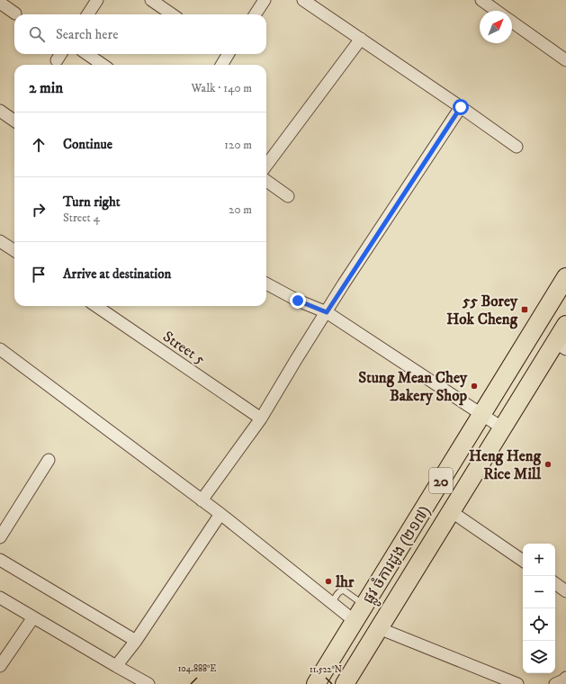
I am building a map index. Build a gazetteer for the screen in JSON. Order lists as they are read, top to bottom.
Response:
{
  "streets": {
    "main road": ["20", "ផ្លូវ ចំការដូង (២១៧)"],
    "street": ["Street 5"]
  },
  "places": {
    "transit": ["55 Borey Hok Cheng"],
    "other": ["Stung Mean Chey Bakery Shop", "Heng Heng Rice Mill", "lhr"]
  },
  "north": "top right",
  "page": {
    "search": "Search here",
    "heading": ["2 min", "Walk · 140 m"],
    "list": [
      ["Continue", "120 m"],
      ["Turn right", "Street 4", "20 m"],
      "Arrive at destination"
    ],
    "map_buttons": ["+", "−"]
  },
  "coordinates": ["104.888°E", "11.522°N"]
}
